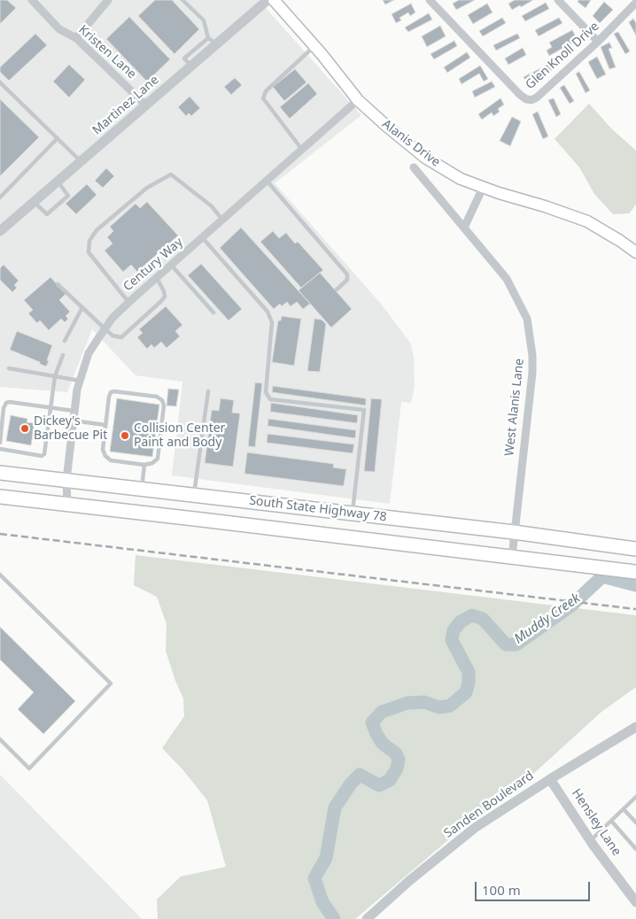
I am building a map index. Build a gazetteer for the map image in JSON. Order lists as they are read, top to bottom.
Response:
{
  "streets": {
    "main road": ["Alanis Drive", "South State Highway 78"],
    "street": [
      "Kristen Lane",
      "Glen Knoll Drive",
      "Martinez Lane",
      "Century Way",
      "West Alanis Lane",
      "Sanden Boulevard",
      "Hensley Lane"
    ]
  },
  "crossings": [
    ["Kristen Lane", "Martinez Lane"],
    ["Alanis Drive", "Century Way"],
    ["Century Way", "South State Highway 78"],
    ["West Alanis Lane", "South State Highway 78"],
    ["Sanden Boulevard", "Hensley Lane"]
  ],
  "water": ["Muddy Creek"],
  "places": ["Dickey's Barbecue Pit", "Collision Center Paint and Body"],
  "scale_bar": "100 m"
}
